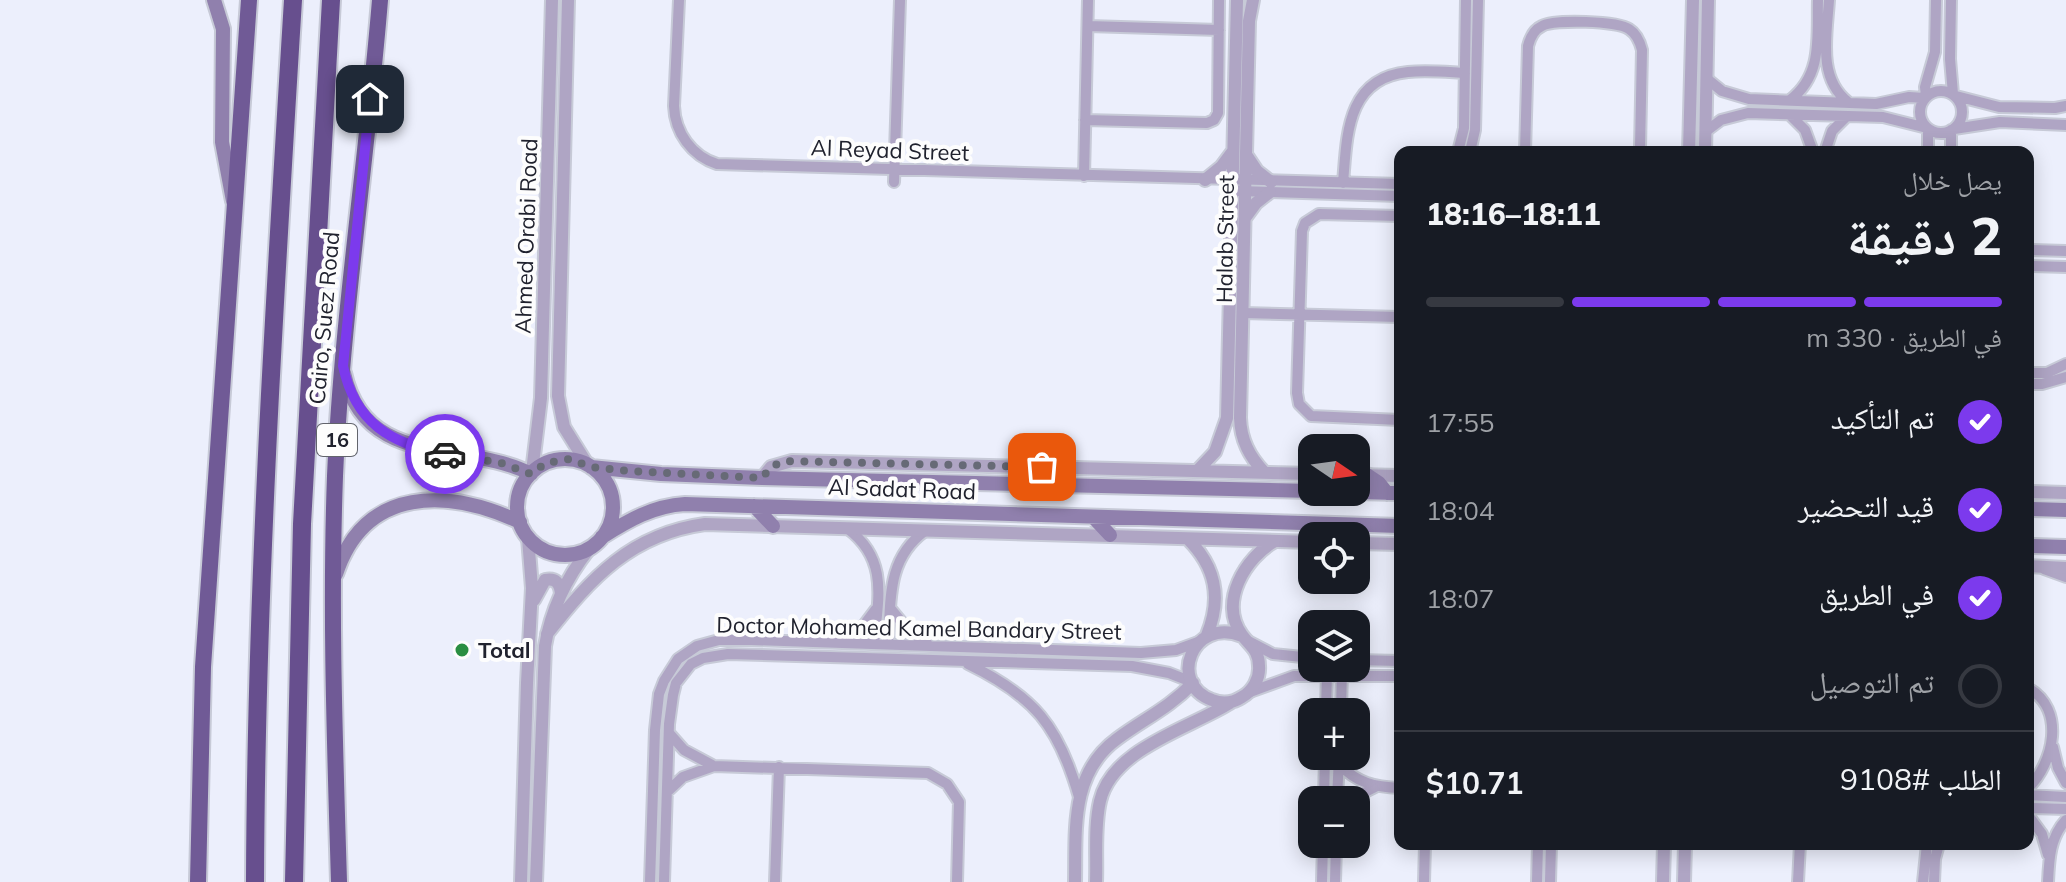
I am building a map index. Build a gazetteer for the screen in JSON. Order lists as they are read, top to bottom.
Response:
{
  "streets": {
    "highway": ["Cairo, Suez Road", "16"],
    "main road": ["Al Sadat Road"],
    "street": [
      "Al Reyad Street",
      "Ahmed Orabi Road",
      "Halab Street",
      "Doctor Mohamed Kamel Bandary Street"
    ]
  },
  "crossings": [
    ["Al Reyad Street", "Halab Street"],
    ["Ahmed Orabi Road", "Al Sadat Road"]
  ],
  "places": ["Total"],
  "north": "right",
  "page": {
    "heading": ["2 دقيقة", "يصل خلال", "18:11–18:16"],
    "panel": ["الطلب #9108", "$10.71"],
    "bar": "في الطريق · 330 m",
    "list": [
      ["تم التأكيد", "17:55"],
      ["قيد التحضير", "18:04"],
      ["في الطريق", "18:07"],
      "تم التوصيل"
    ],
    "map_buttons": ["+", "−"]
  }
}
